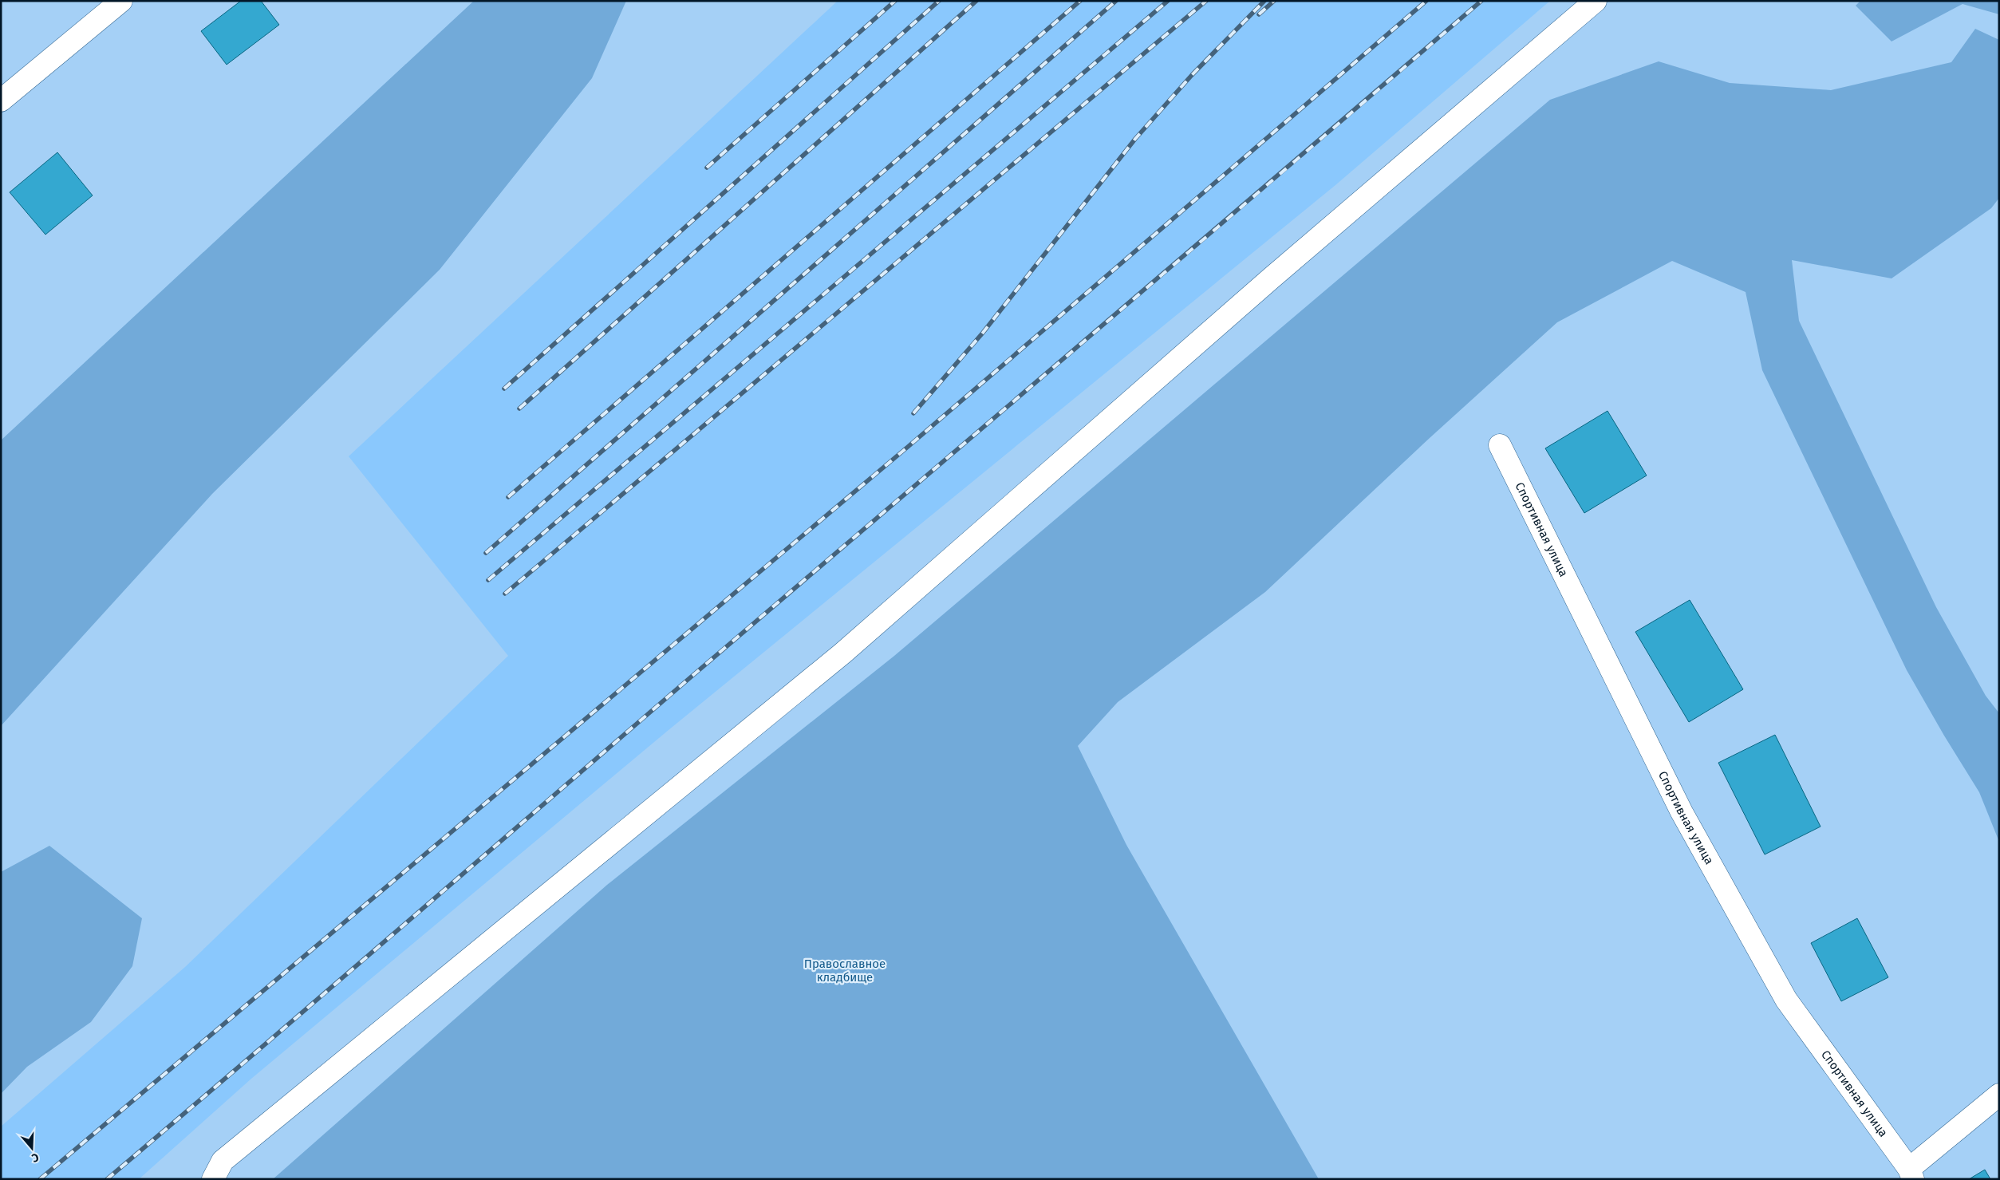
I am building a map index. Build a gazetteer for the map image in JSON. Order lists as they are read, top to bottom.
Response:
{
  "streets": {
    "street": ["Спортивная улица"]
  },
  "parks": ["Православное кладбище"],
  "north": "bottom"
}
